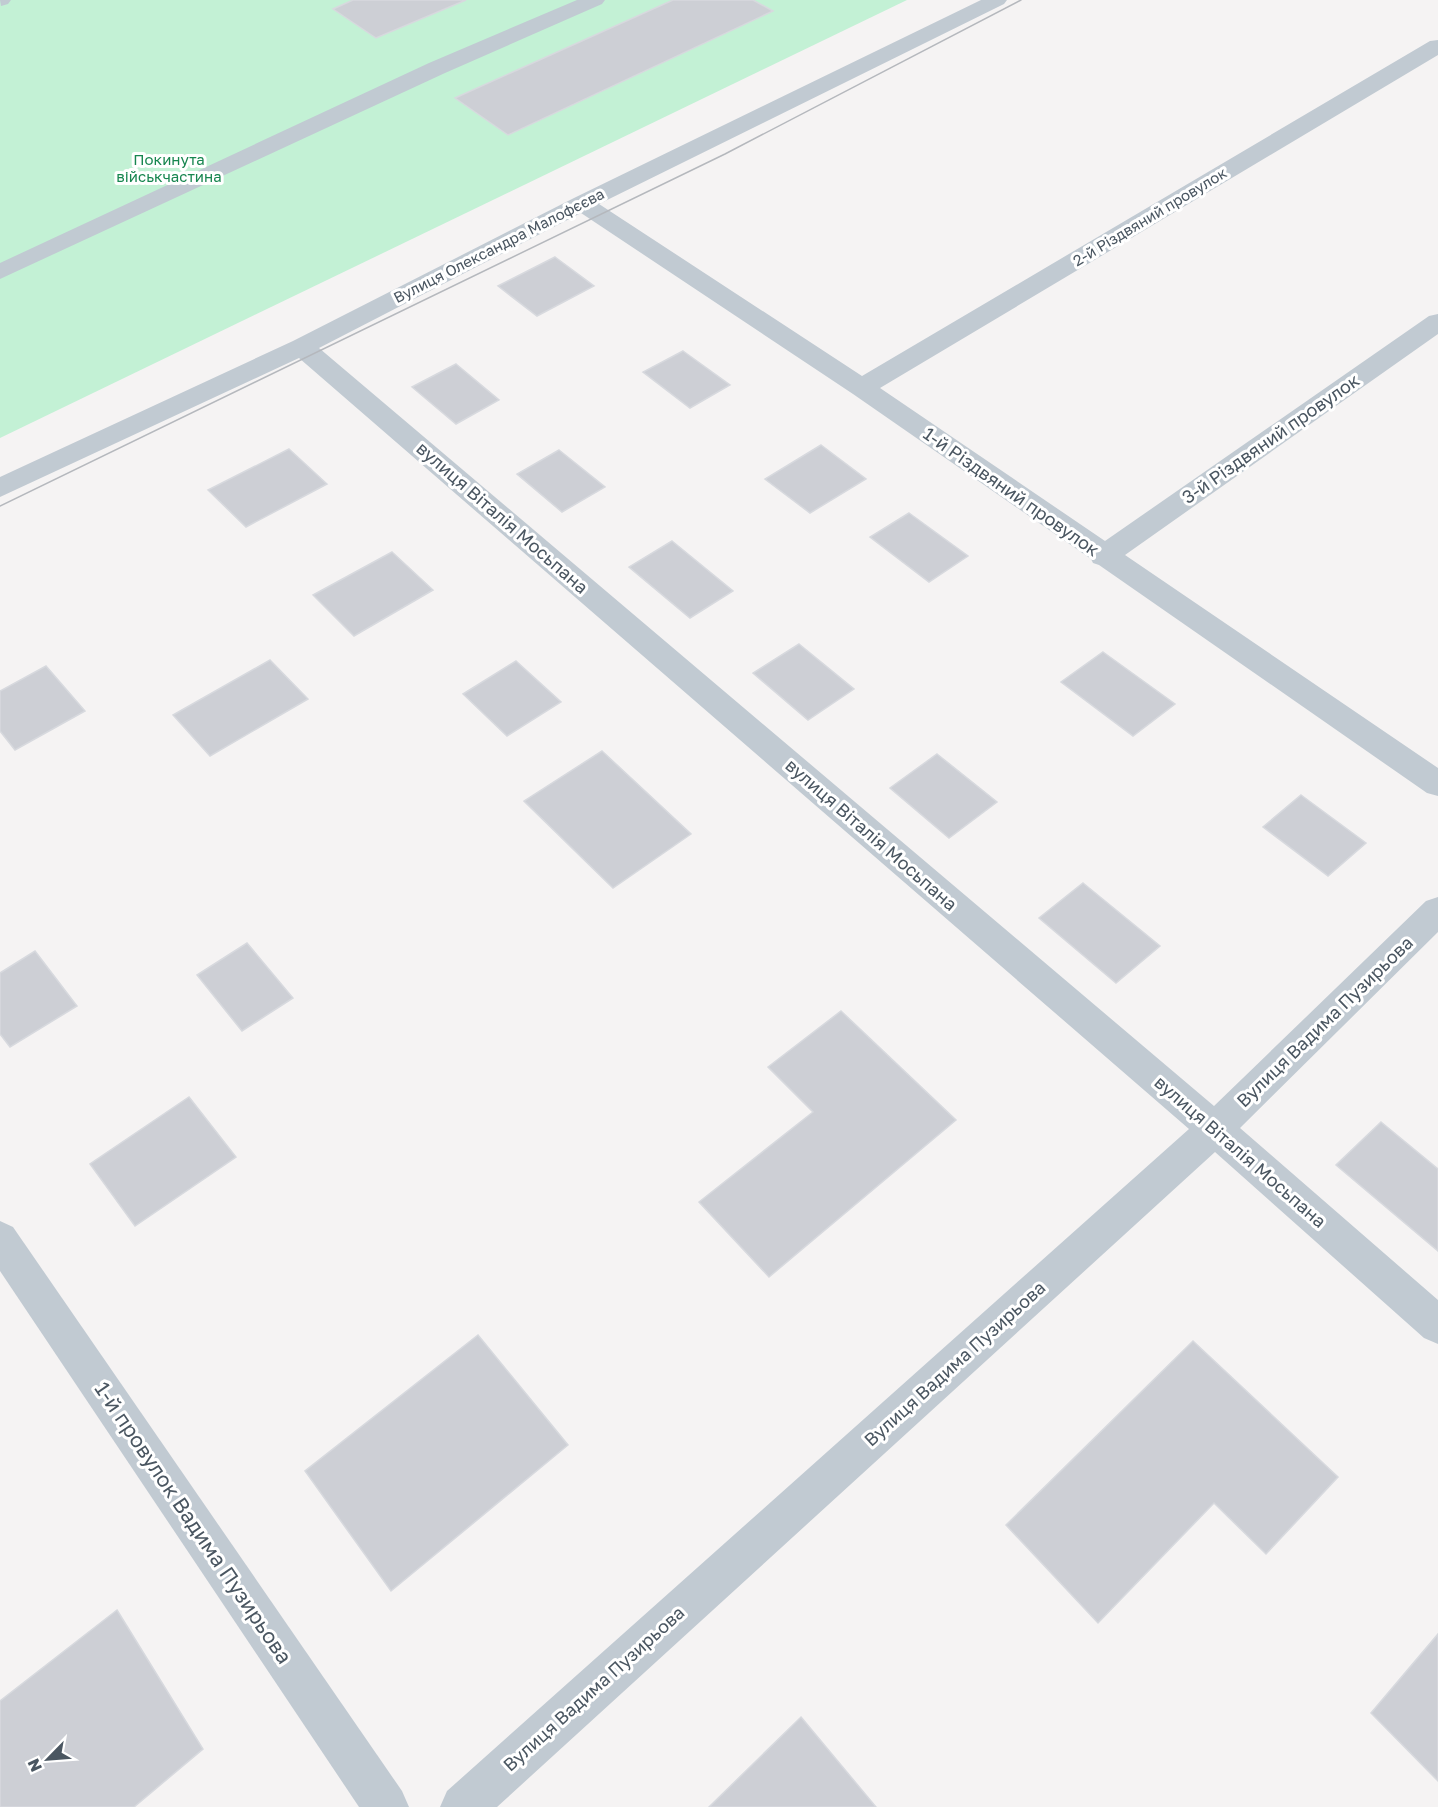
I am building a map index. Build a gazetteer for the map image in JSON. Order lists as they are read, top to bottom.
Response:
{
  "streets": {
    "street": [
      "2-й Різдвяний провулок",
      "Вулиця Олександра Малофєєва",
      "3-й Різдвяний провулок",
      "1-й Різдвяний провулок",
      "вулиця Віталія Мосьпана",
      "Вулиця Вадима Пузирьова",
      "1-й провулок Вадима Пузирьова"
    ]
  },
  "crossings": [
    ["2-й Різдвяний провулок", "1-й Різдвяний провулок"],
    ["Вулиця Олександра Малофєєва", "1-й Різдвяний провулок"],
    ["Вулиця Олександра Малофєєва", "вулиця Віталія Мосьпана"],
    ["3-й Різдвяний провулок", "1-й Різдвяний провулок"],
    ["вулиця Віталія Мосьпана", "Вулиця Вадима Пузирьова"]
  ],
  "parks": ["Покинута військчастина"],
  "north": "bottom left"
}
